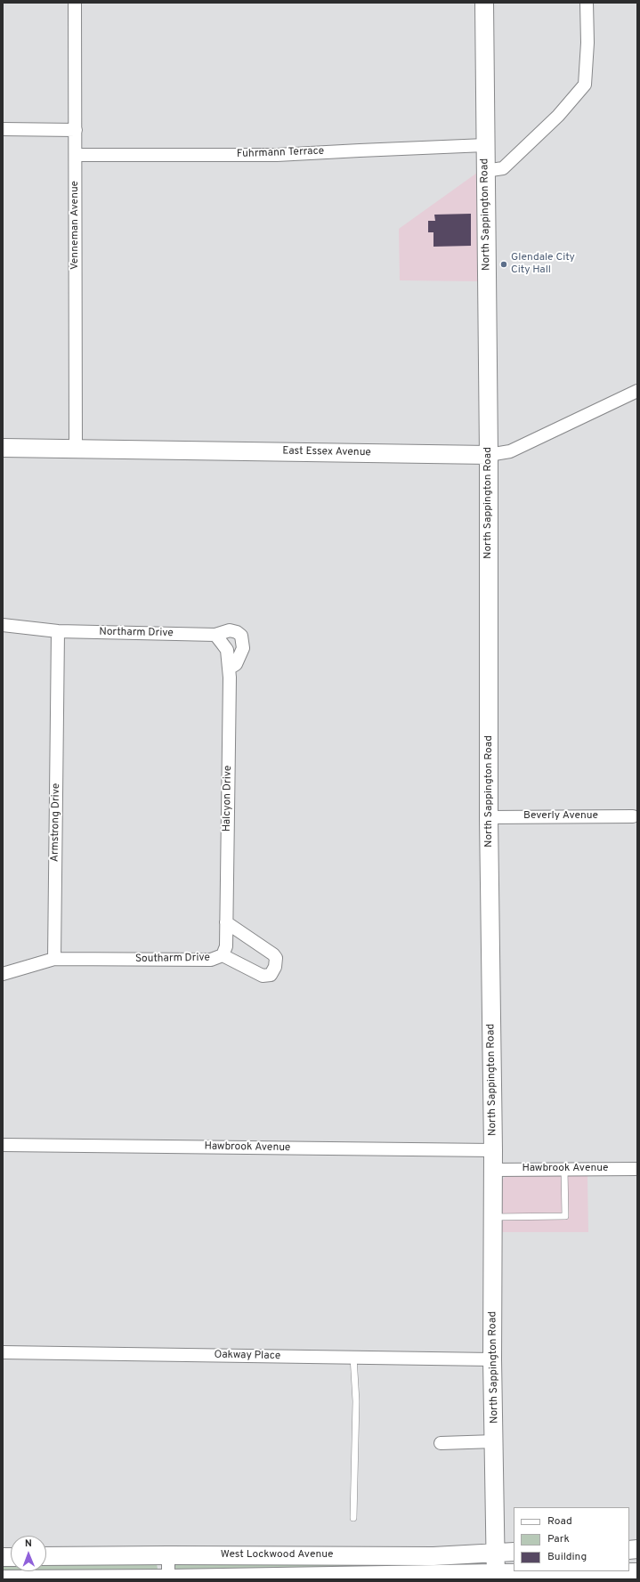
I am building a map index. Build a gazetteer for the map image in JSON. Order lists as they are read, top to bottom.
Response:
{
  "streets": {
    "street": [
      "Fuhrmann Terrace",
      "North Sappington Road",
      "Venneman Avenue",
      "East Essex Avenue",
      "Northarm Drive",
      "Halcyon Drive",
      "Beverly Avenue",
      "Armstrong Drive",
      "Southarm Drive",
      "Hawbrook Avenue",
      "Oakway Place",
      "West Lockwood Avenue"
    ]
  },
  "crossings": [
    ["Fuhrmann Terrace", "North Sappington Road"],
    ["Fuhrmann Terrace", "Venneman Avenue"],
    ["North Sappington Road", "East Essex Avenue"],
    ["North Sappington Road", "Beverly Avenue"],
    ["North Sappington Road", "Hawbrook Avenue"],
    ["North Sappington Road", "Oakway Place"],
    ["North Sappington Road", "West Lockwood Avenue"],
    ["Venneman Avenue", "East Essex Avenue"],
    ["Northarm Drive", "Halcyon Drive"],
    ["Northarm Drive", "Armstrong Drive"],
    ["Halcyon Drive", "Southarm Drive"],
    ["Armstrong Drive", "Southarm Drive"]
  ],
  "places": ["Glendale City City Hall"],
  "legend": ["Road", "Park", "Building"],
  "north": "top"
}
